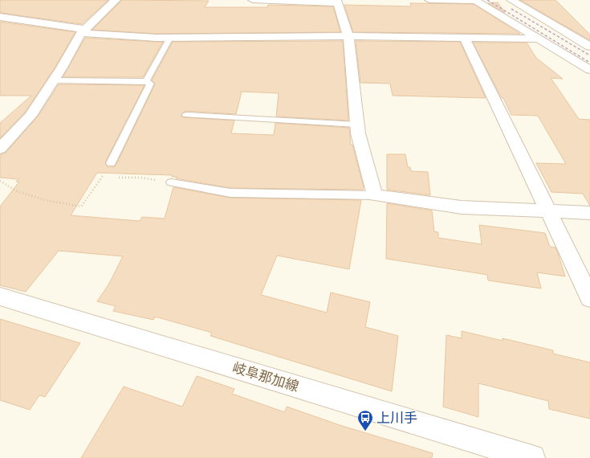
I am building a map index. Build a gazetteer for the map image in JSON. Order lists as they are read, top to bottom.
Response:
{
  "streets": {
    "street": ["岐阜那加線"]
  },
  "places": {
    "bus stop": ["上川手"]
  }
}
